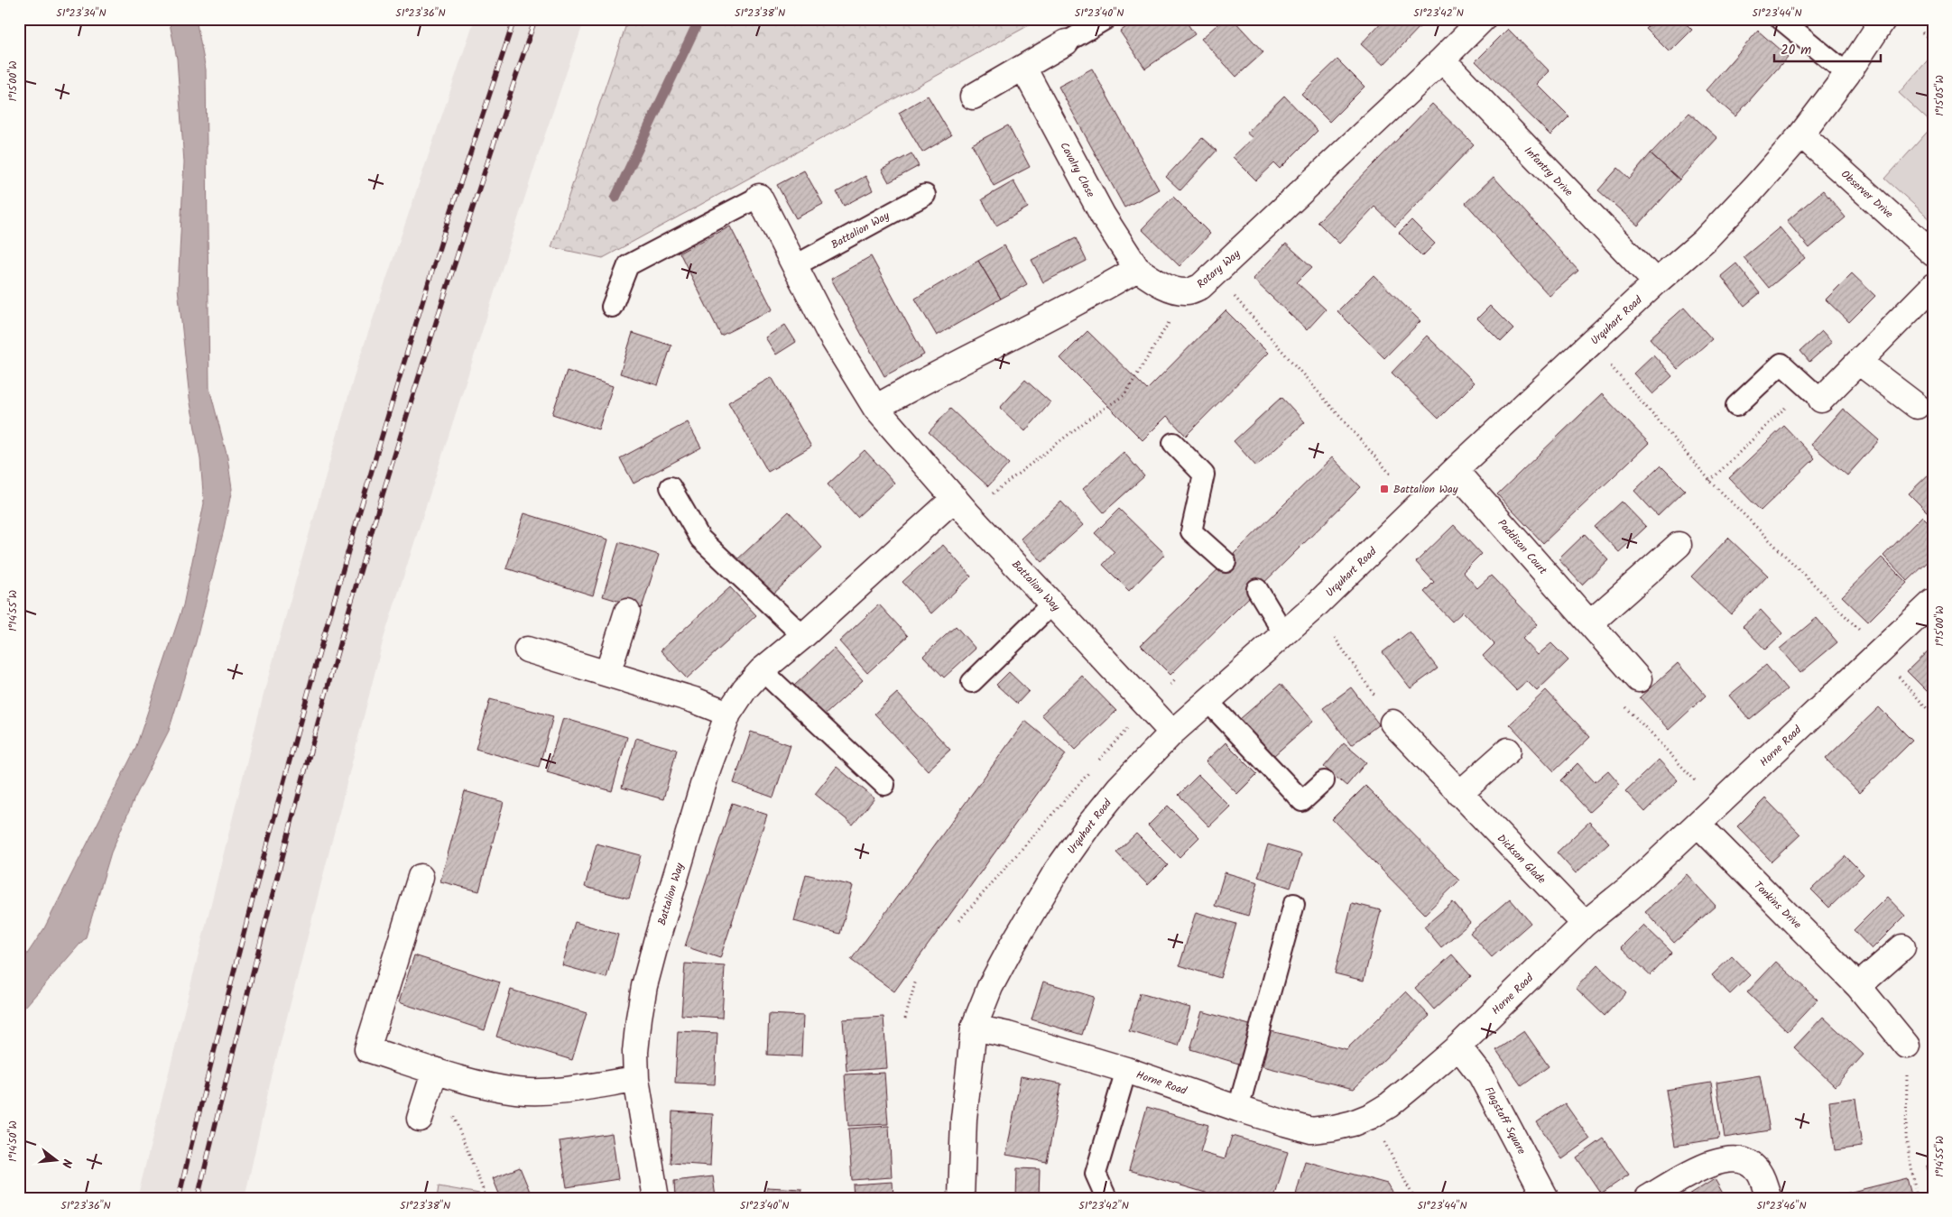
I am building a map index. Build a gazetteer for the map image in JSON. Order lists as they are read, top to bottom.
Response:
{
  "streets": {
    "street": [
      "Cavalry Close",
      "Infantry Drive",
      "Observer Drive",
      "Battalion Way",
      "Rotary Way",
      "Urquhart Road",
      "Paddison Court",
      "Horne Road",
      "Dickson Glade",
      "Tonkins Drive",
      "Flagstaff Square"
    ]
  },
  "crossings": [
    ["Cavalry Close", "Rotary Way"],
    ["Infantry Drive", "Rotary Way"],
    ["Infantry Drive", "Urquhart Road"],
    ["Observer Drive", "Urquhart Road"],
    ["Battalion Way", "Urquhart Road"],
    ["Urquhart Road", "Paddison Court"],
    ["Urquhart Road", "Horne Road"],
    ["Horne Road", "Dickson Glade"],
    ["Horne Road", "Tonkins Drive"],
    ["Horne Road", "Flagstaff Square"]
  ],
  "places": {
    "transit": ["Battalion Way"]
  },
  "scale_bar": "20 m",
  "north": "right",
  "coordinates": [
    "51°23'34\"N",
    "51°23'36\"N",
    "51°23'38\"N",
    "51°23'40\"N",
    "51°23'42\"N",
    "51°23'44\"N",
    "1°15'00\"W",
    "1°15'05\"W",
    "1°14'55\"W",
    "1°14'50\"W",
    "51°23'46\"N"
  ]
}
